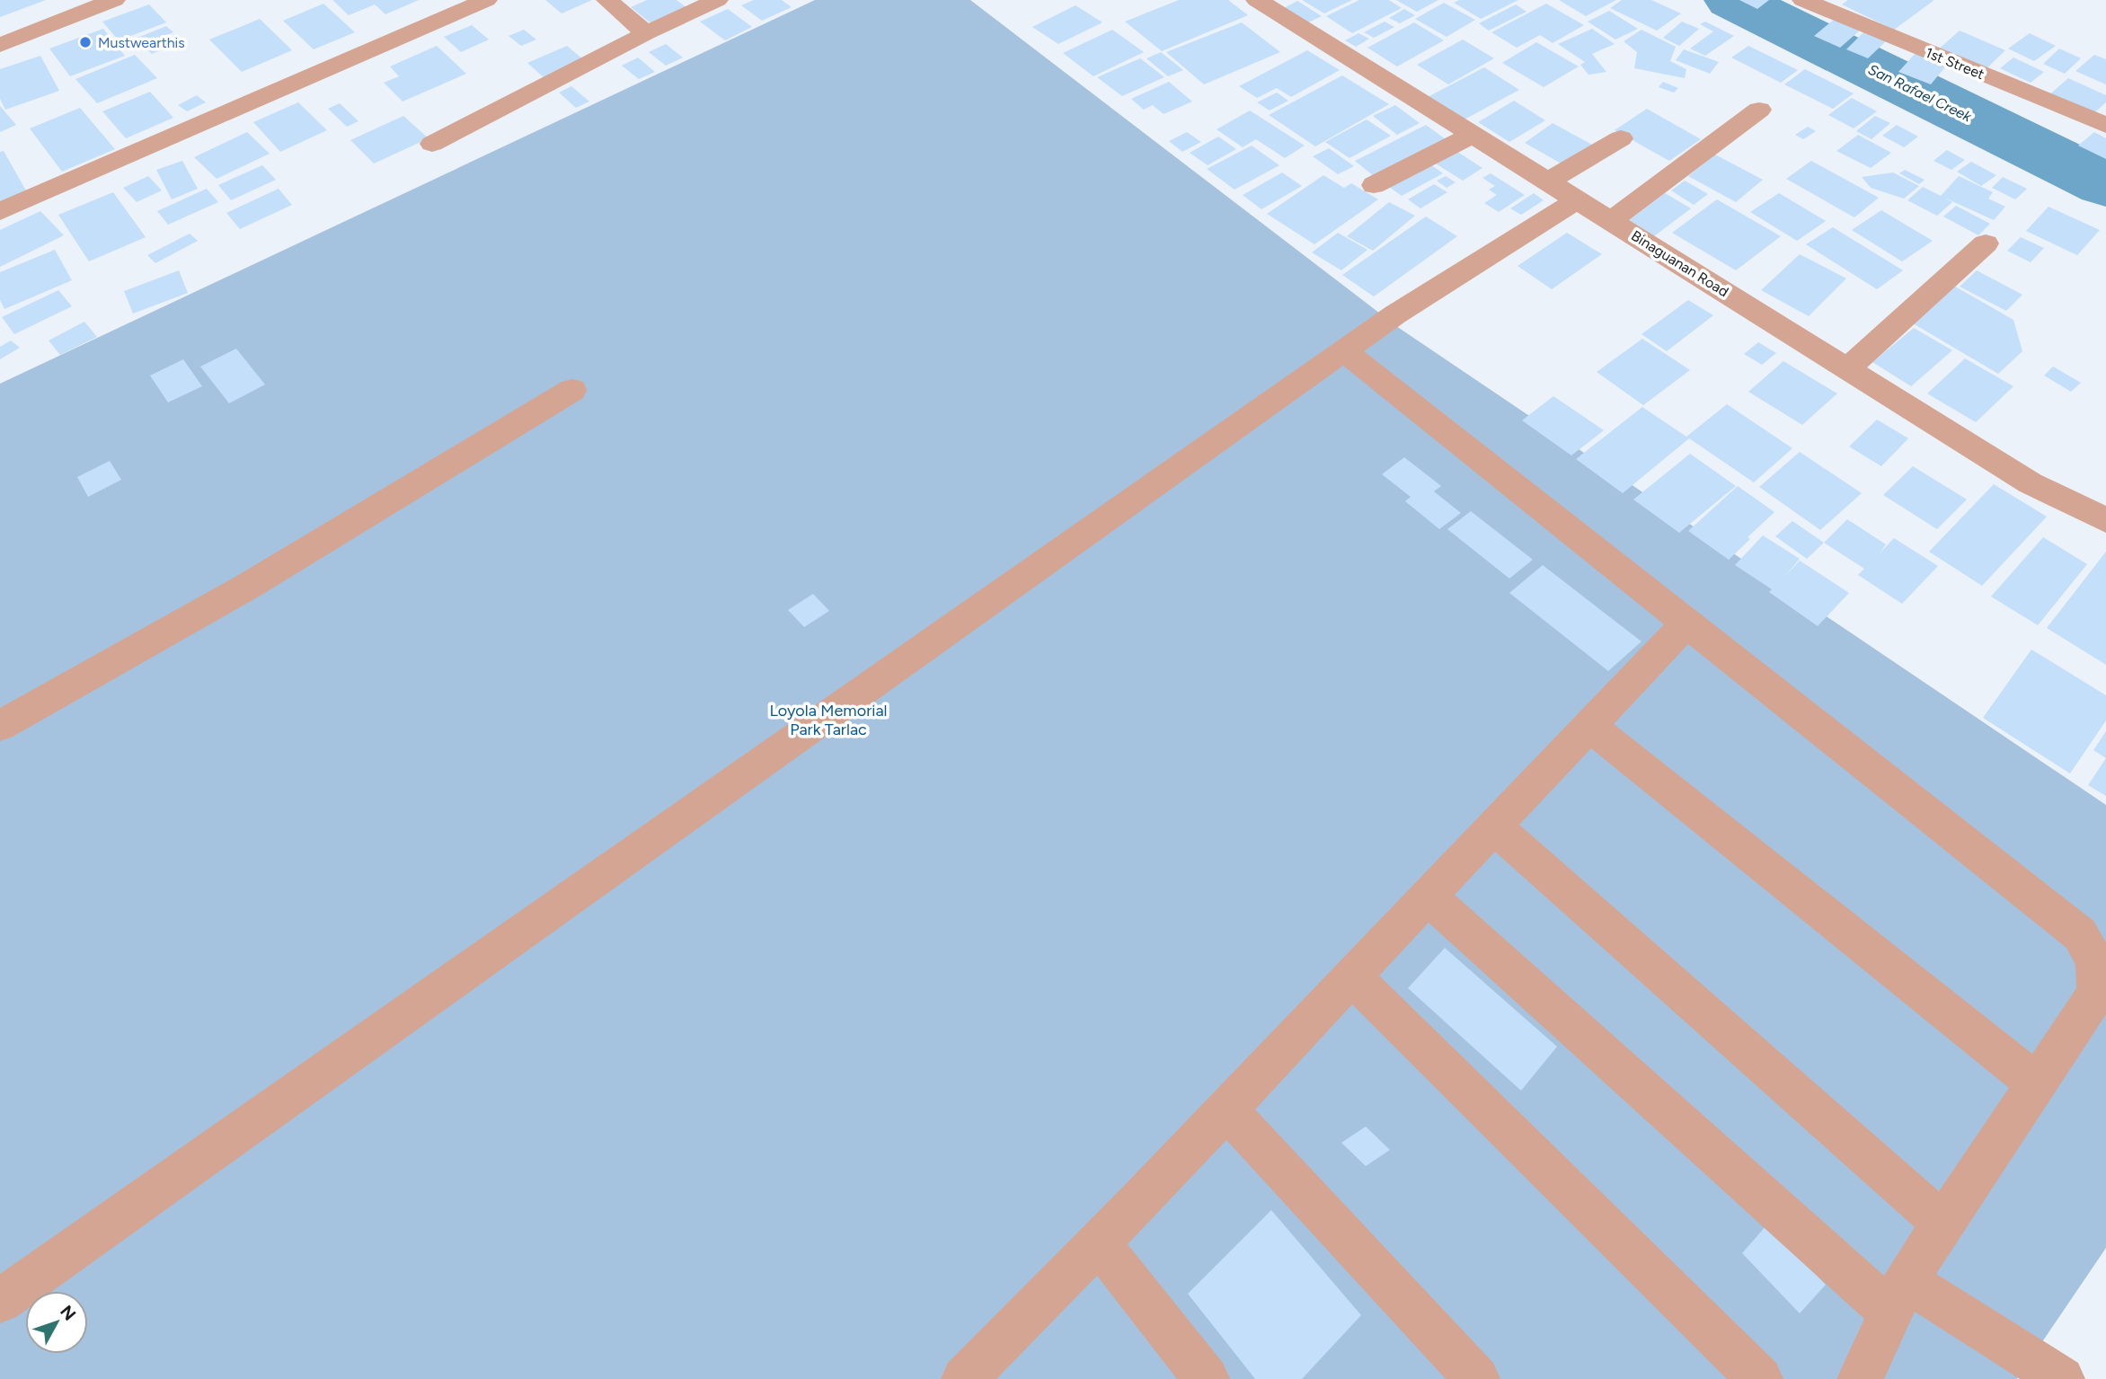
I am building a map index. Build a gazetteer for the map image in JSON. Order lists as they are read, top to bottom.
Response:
{
  "streets": {
    "street": ["1st Street", "Binaguanan Road"]
  },
  "water": ["San Rafael Creek"],
  "parks": ["Loyola Memorial Park Tarlac"],
  "places": ["Mustwearthis"],
  "north": "top right"
}
